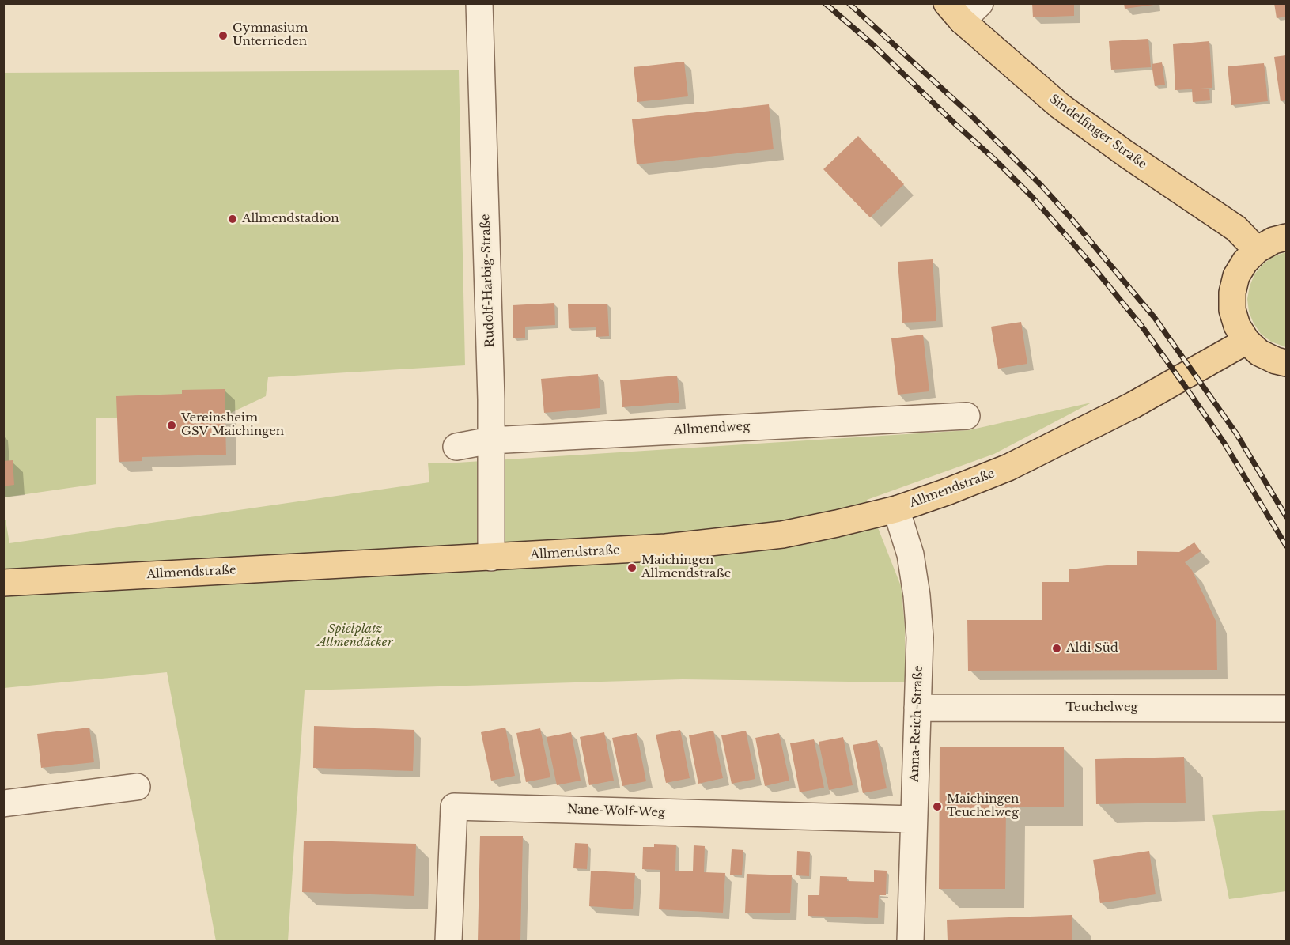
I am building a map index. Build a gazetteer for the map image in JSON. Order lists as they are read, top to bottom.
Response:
{
  "streets": {
    "main road": ["Sindelfinger Straße", "Allmendstraße"],
    "street": [
      "Rudolf-Harbig-Straße",
      "Allmendweg",
      "Teuchelweg",
      "Anna-Reich-Straße",
      "Nane-Wolf-Weg"
    ]
  },
  "crossings": [
    ["Rudolf-Harbig-Straße", "Allmendweg"],
    ["Rudolf-Harbig-Straße", "Allmendstraße"],
    ["Allmendstraße", "Anna-Reich-Straße"],
    ["Teuchelweg", "Anna-Reich-Straße"],
    ["Anna-Reich-Straße", "Nane-Wolf-Weg"]
  ],
  "parks": ["Spielplatz Allmendäcker"],
  "places": [
    "Gymnasium Unterrieden",
    "Allmendstadion",
    "Vereinsheim GSV Maichingen",
    "Maichingen Allmendstraße",
    "Aldi Süd",
    "Maichingen Teuchelweg"
  ]
}
